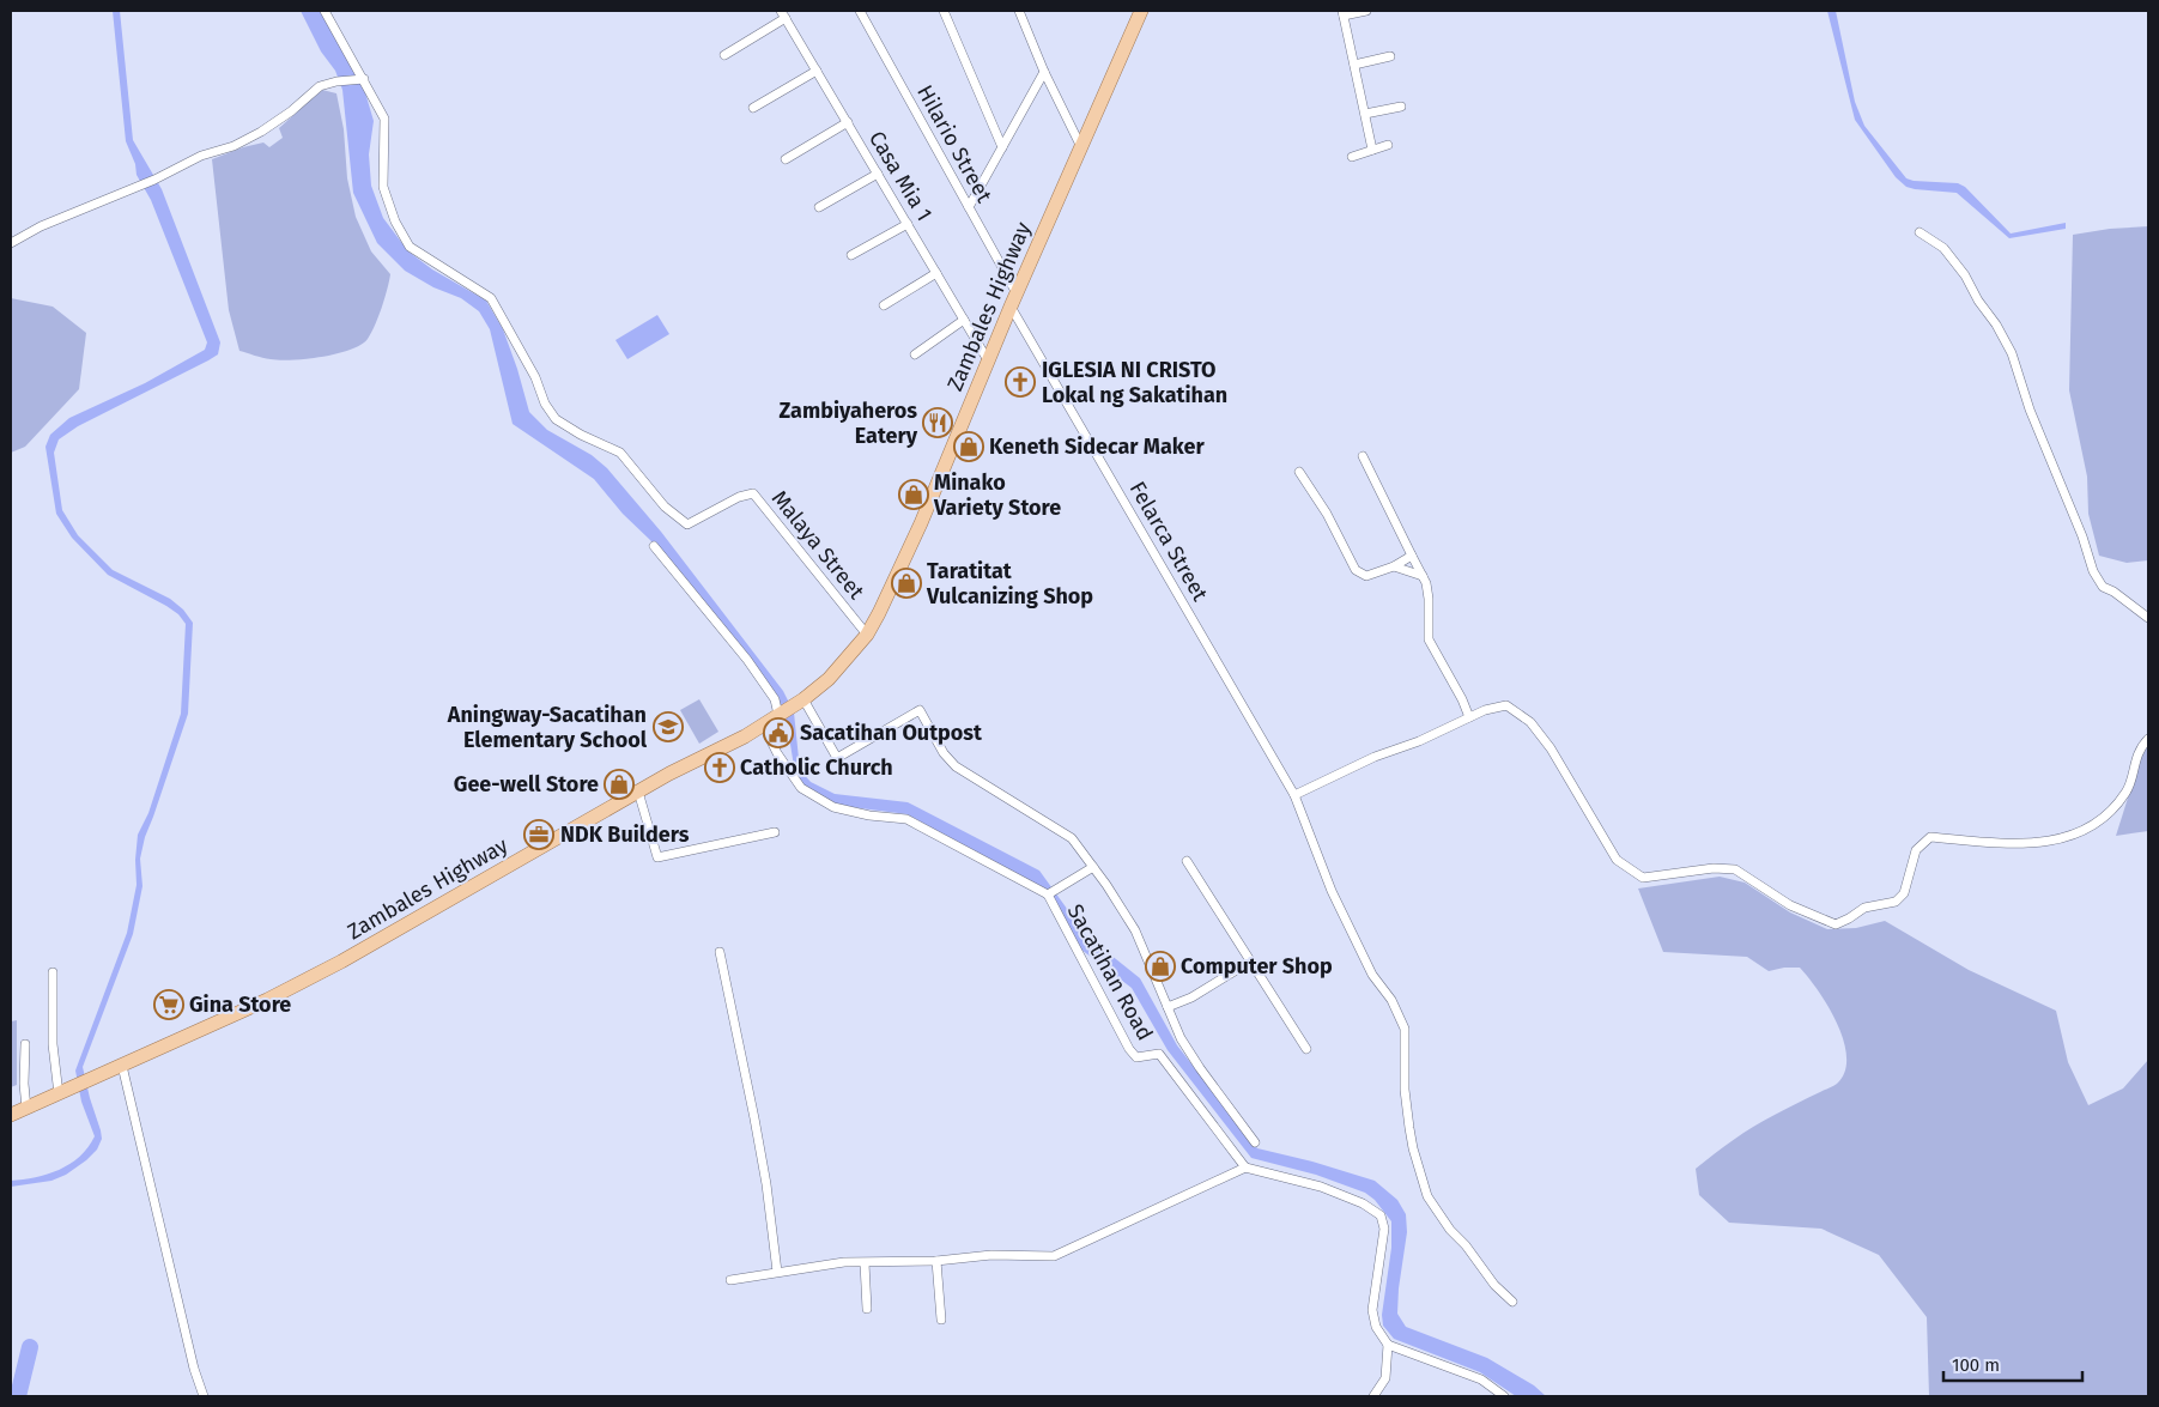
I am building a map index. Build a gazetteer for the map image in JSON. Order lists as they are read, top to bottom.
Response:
{
  "streets": {
    "main road": ["Zambales Highway"],
    "street": [
      "Hilario Street",
      "Casa Mia 1",
      "Felarca Street",
      "Malaya Street",
      "Sacatihan Road"
    ]
  },
  "crossings": [
    ["Hilario Street", "Zambales Highway"],
    ["Casa Mia 1", "Zambales Highway"],
    ["Zambales Highway", "Felarca Street"],
    ["Zambales Highway", "Malaya Street"],
    ["Zambales Highway", "Sacatihan Road"]
  ],
  "places": {
    "church": ["IGLESIA NI CRISTO Lokal ng Sakatihan", "Catholic Church"],
    "restaurant": ["Zambiyaheros Eatery"],
    "shop": [
      "Keneth Sidecar Maker",
      "Minako Variety Store",
      "Taratitat Vulcanizing Shop",
      "Gee-well Store",
      "Computer Shop"
    ],
    "school or university": ["Aningway-Sacatihan Elementary School"],
    "public building": ["Sacatihan Outpost"],
    "office": ["NDK Builders"],
    "supermarket": ["Gina Store"]
  },
  "scale_bar": "100 m"
}
